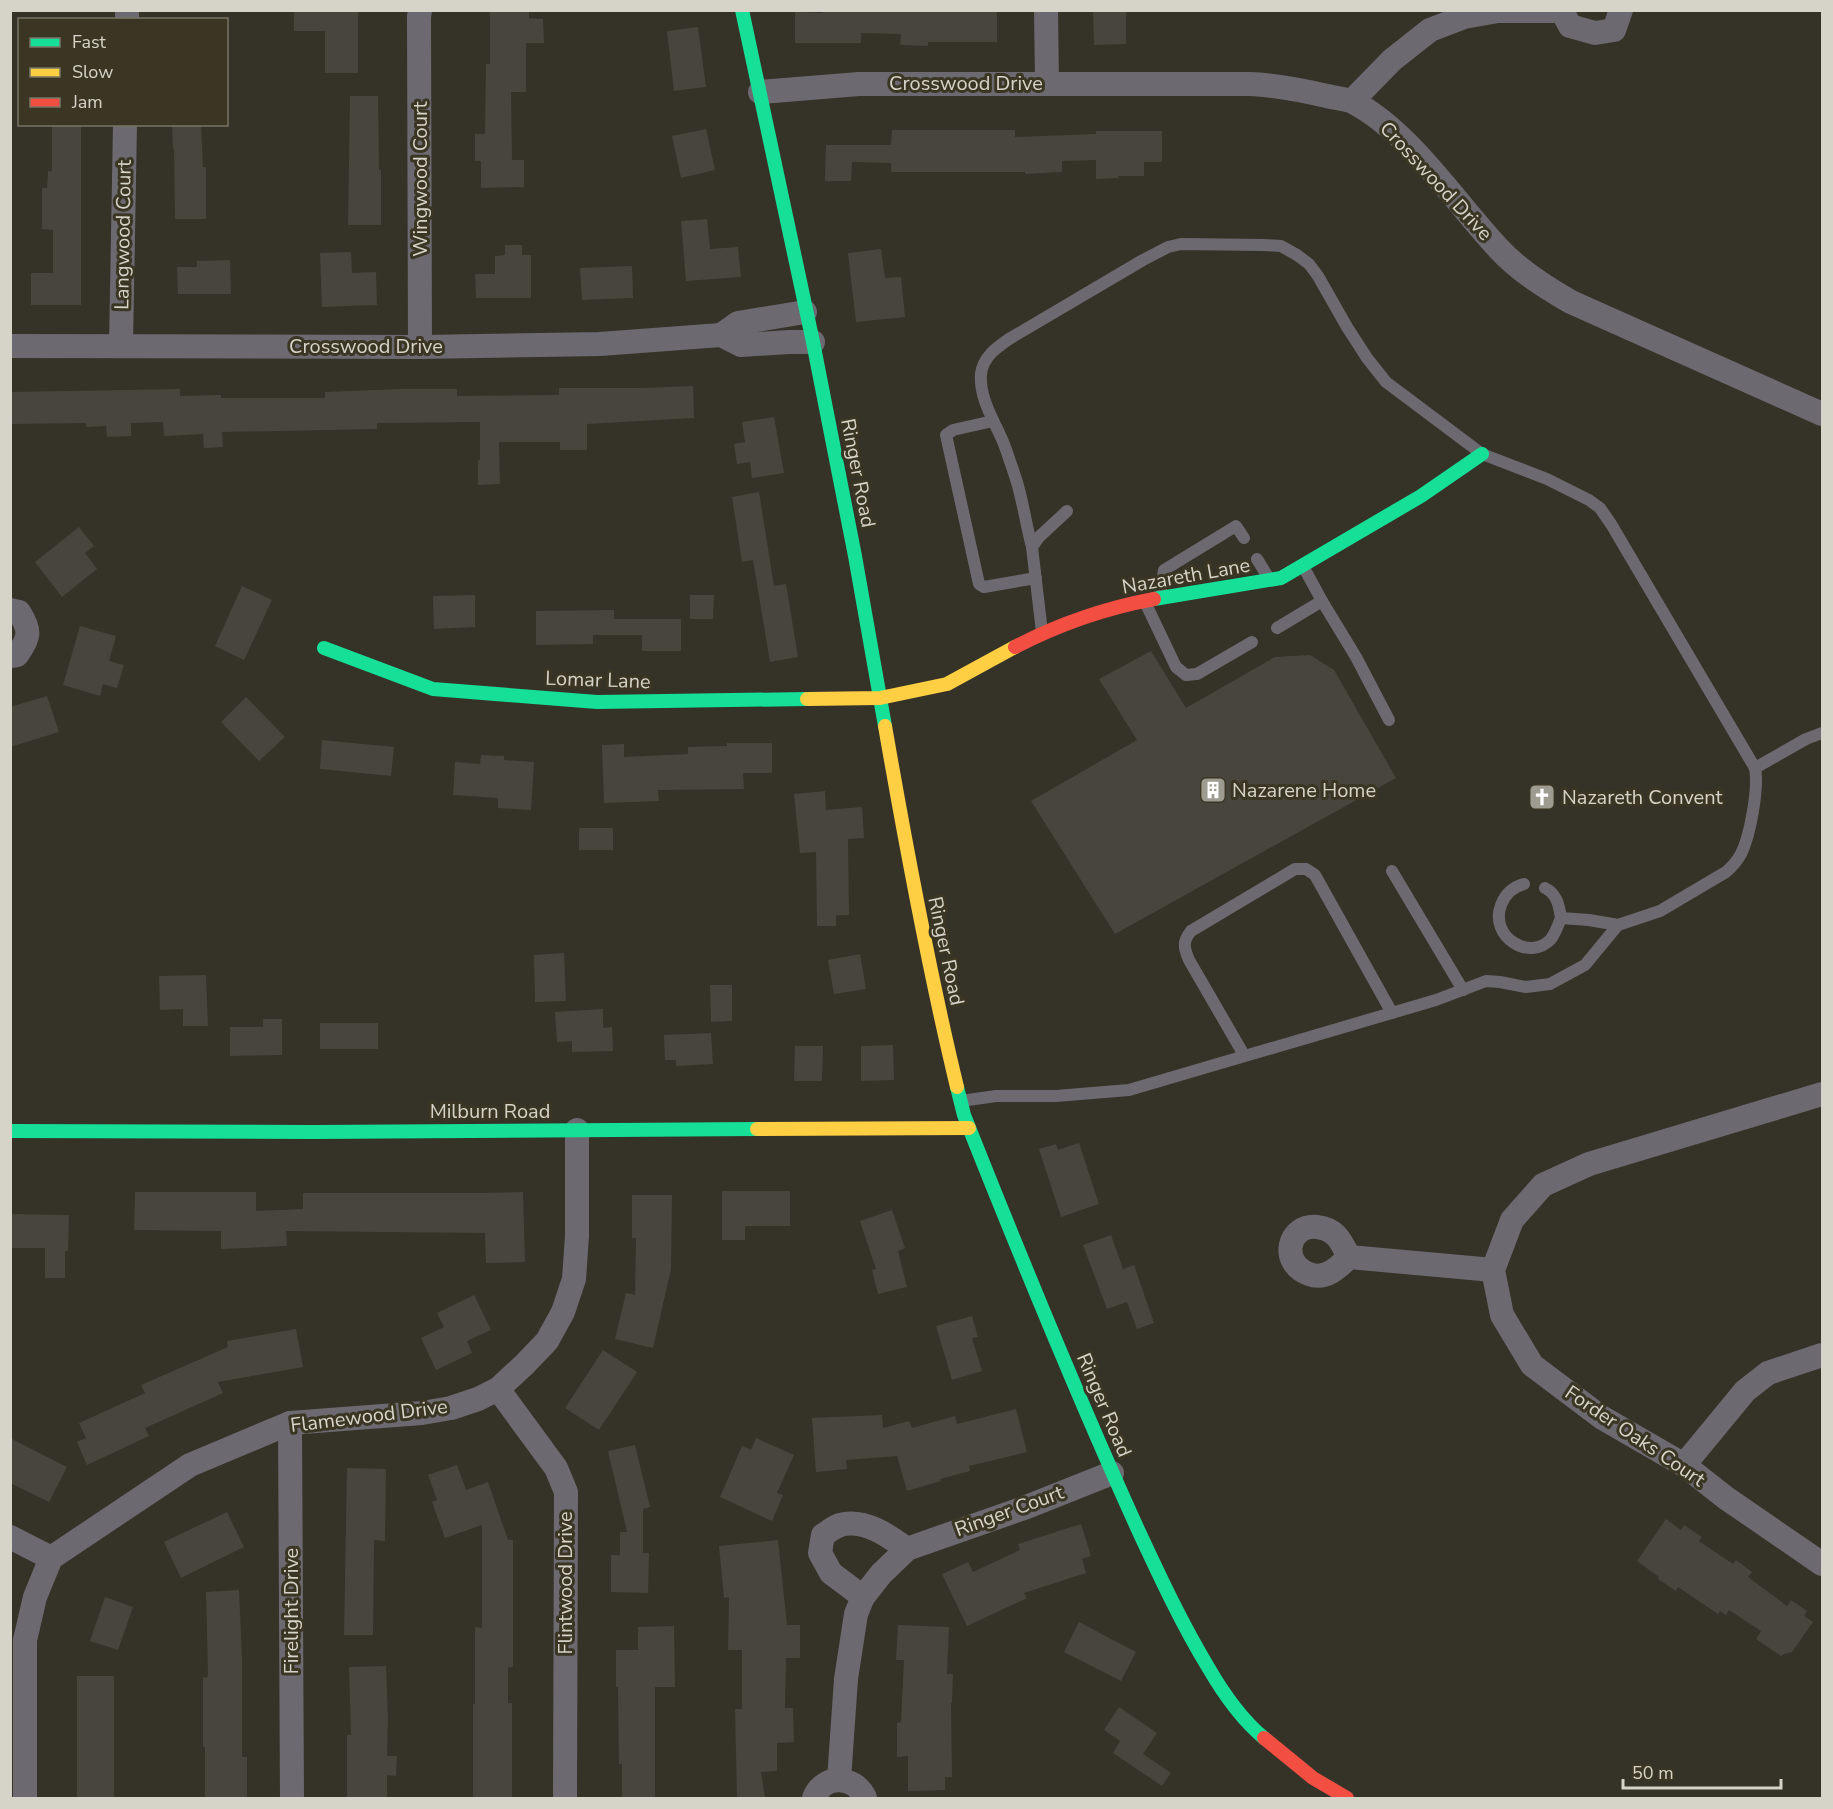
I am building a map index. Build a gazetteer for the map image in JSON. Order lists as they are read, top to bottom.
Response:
{
  "streets": {
    "street": [
      "Crosswood Drive",
      "Wingwood Court",
      "Langwood Court",
      "Ringer Road",
      "Nazareth Lane",
      "Lomar Lane",
      "Milburn Road",
      "Flamewood Drive",
      "Forder Oaks Court",
      "Ringer Court",
      "Flintwood Drive",
      "Firelight Drive"
    ]
  },
  "crossings": [
    ["Crosswood Drive", "Wingwood Court"],
    ["Crosswood Drive", "Langwood Court"],
    ["Crosswood Drive", "Ringer Road"],
    ["Ringer Road", "Nazareth Lane"],
    ["Ringer Road", "Lomar Lane"],
    ["Ringer Road", "Milburn Road"],
    ["Ringer Road", "Ringer Court"],
    ["Nazareth Lane", "Lomar Lane"],
    ["Milburn Road", "Flamewood Drive"],
    ["Flamewood Drive", "Flintwood Drive"],
    ["Flamewood Drive", "Firelight Drive"]
  ],
  "places": {
    "building": ["Nazarene Home"],
    "church": ["Nazareth Convent"]
  },
  "legend": ["Fast", "Slow", "Jam"],
  "scale_bar": "50 m"
}
